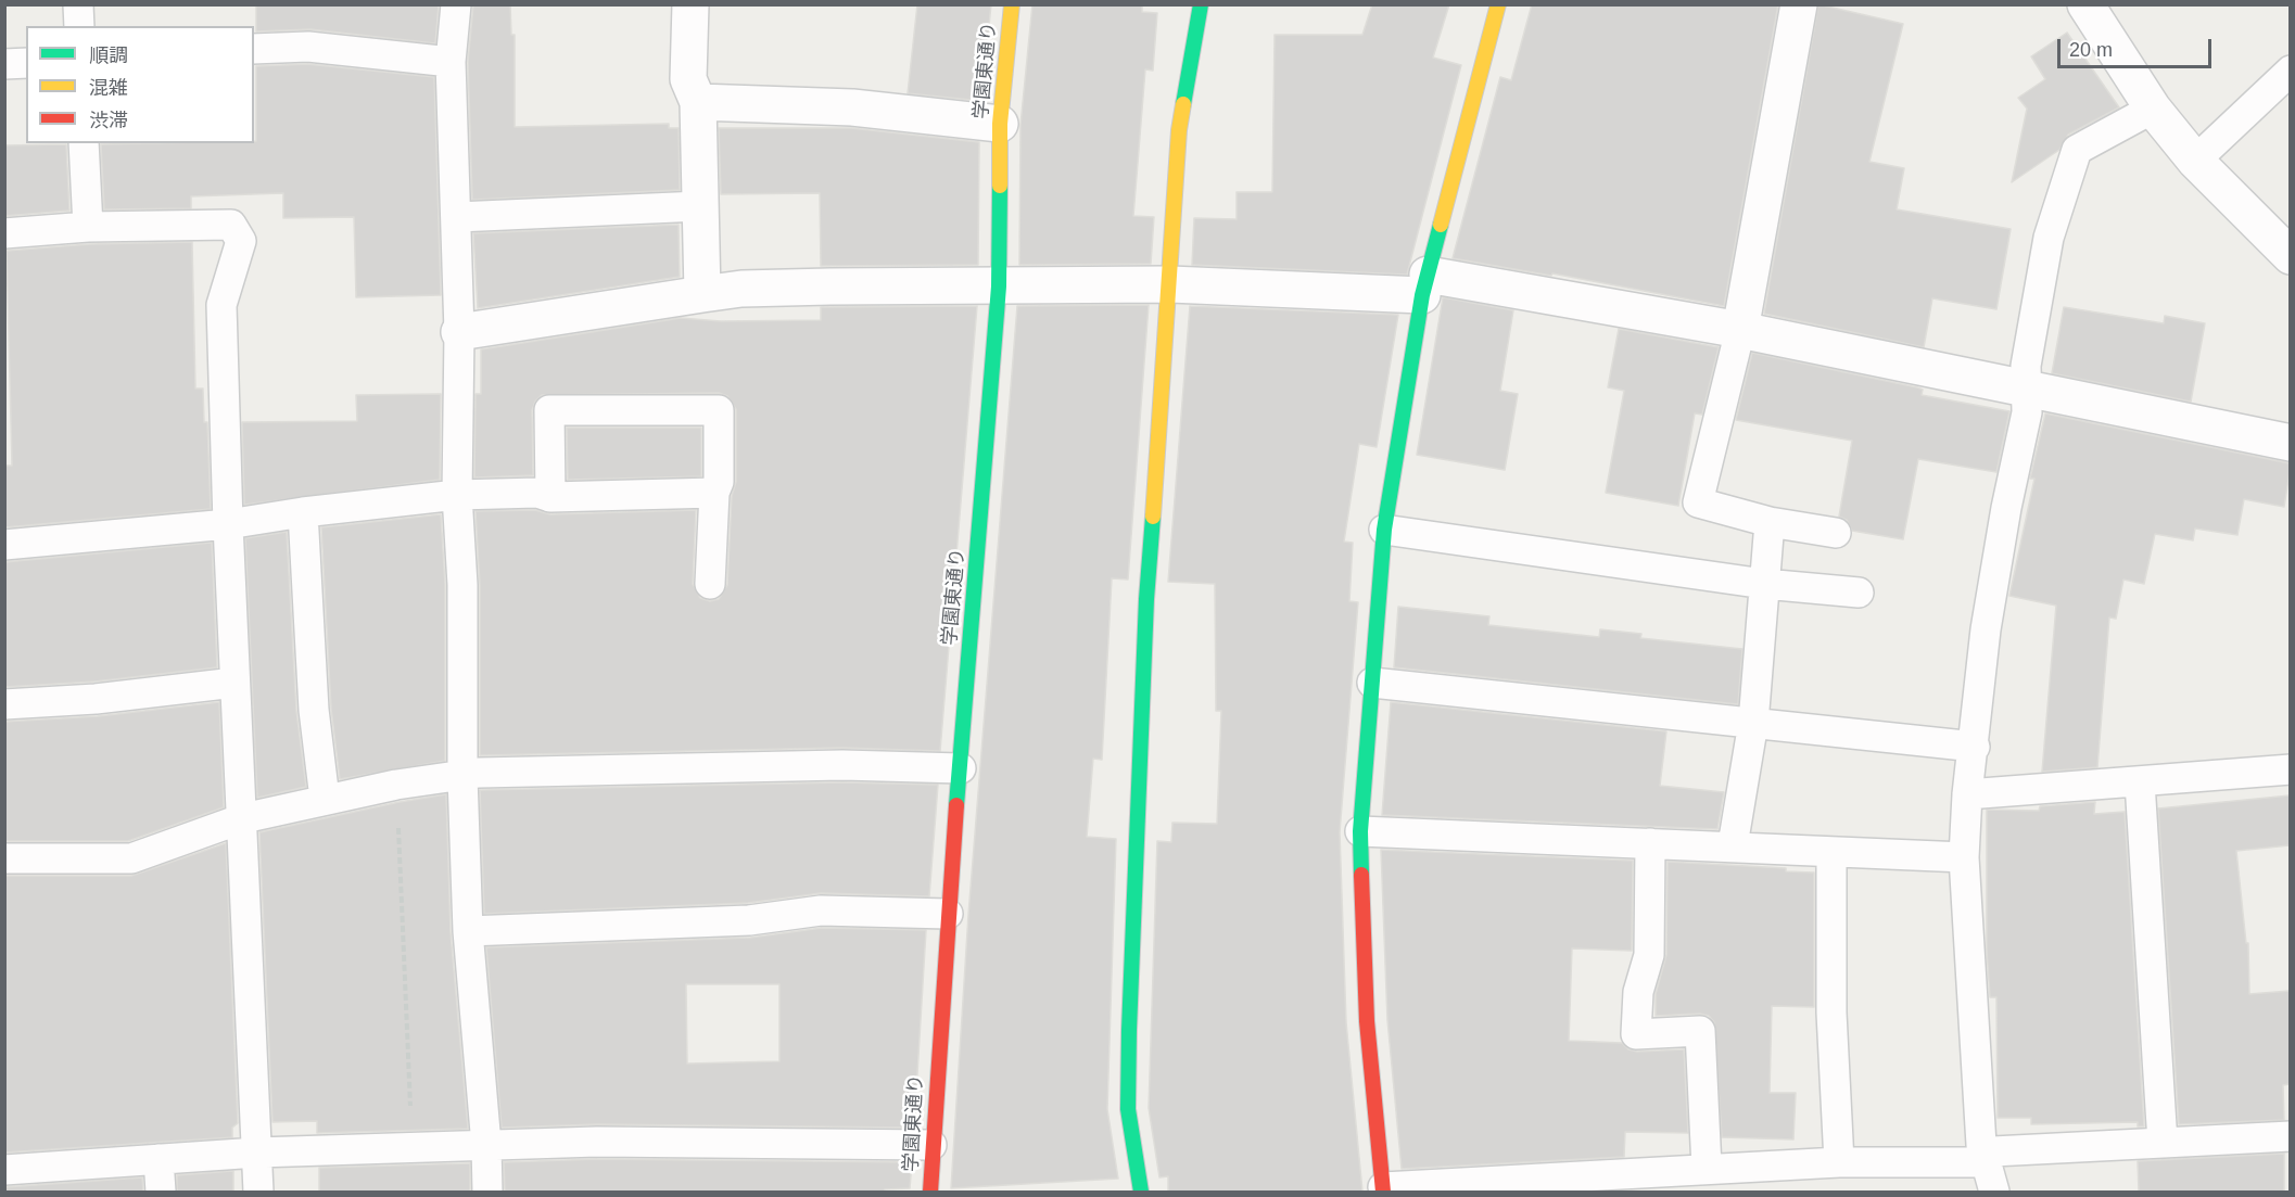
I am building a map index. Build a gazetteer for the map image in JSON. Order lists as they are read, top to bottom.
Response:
{
  "streets": {
    "street": ["学園東通り"]
  },
  "legend": ["順調", "混雑", "渋滞"],
  "scale_bar": "20 m"
}
